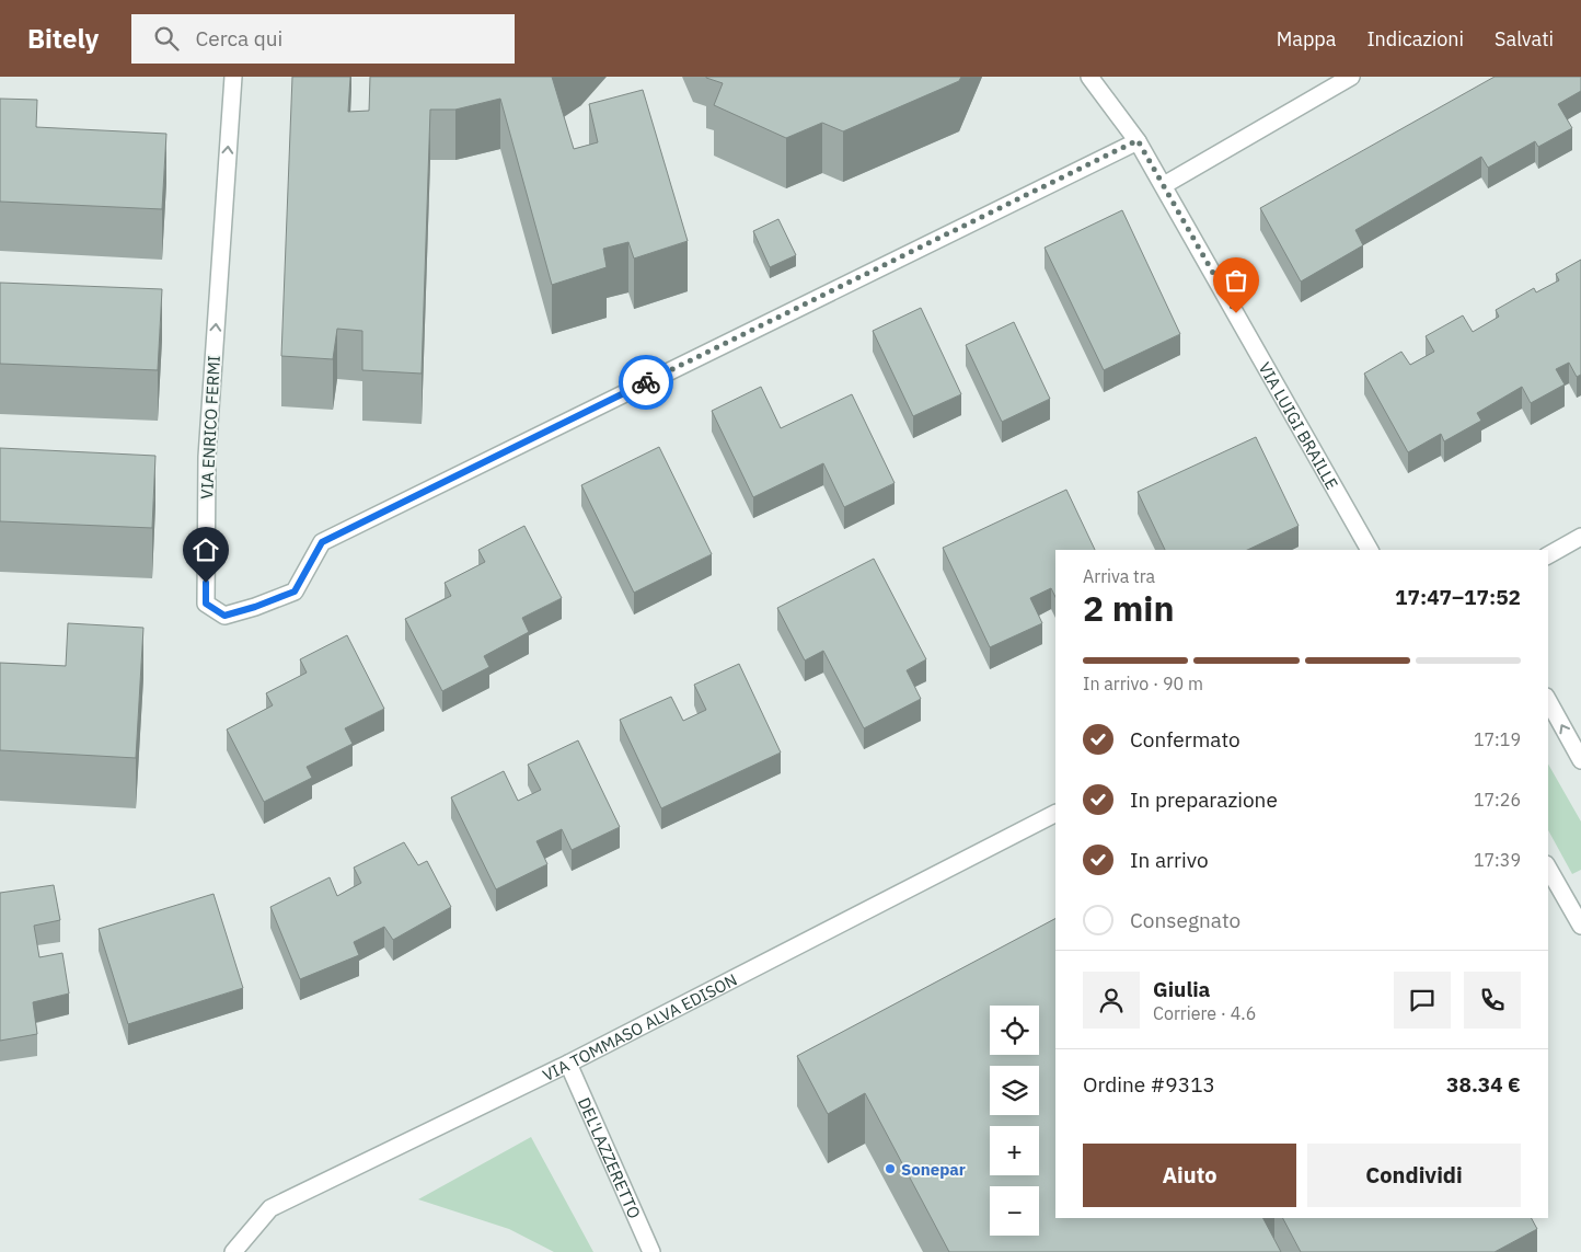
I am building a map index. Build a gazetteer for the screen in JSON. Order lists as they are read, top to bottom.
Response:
{
  "streets": {
    "street": [
      "VIA LUIGI BRAILLE",
      "VIA ENRICO FERMI",
      "VIA TOMMASO ALVA EDISON",
      "DEL'LAZZERETTO"
    ]
  },
  "crossings": [
    ["VIA LUIGI BRAILLE", "VIA ENRICO FERMI"],
    ["VIA TOMMASO ALVA EDISON", "DEL'LAZZERETTO"]
  ],
  "places": ["Sonepar"],
  "page": {
    "header": "Bitely",
    "search": "Cerca qui",
    "nav": ["Mappa", "Indicazioni", "Salvati"],
    "heading": ["2 min", "Arriva tra", "17:47–17:52"],
    "panel": [
      "Giulia",
      "Corriere · 4.6",
      "Ordine #9313",
      "38.34 €"
    ],
    "bar": "In arrivo · 90 m",
    "list": [
      ["Confermato", "17:19"],
      ["In preparazione", "17:26"],
      ["In arrivo", "17:39"],
      "Consegnato"
    ],
    "map_buttons": ["+", "−"],
    "buttons": ["Aiuto", "Condividi"]
  }
}
